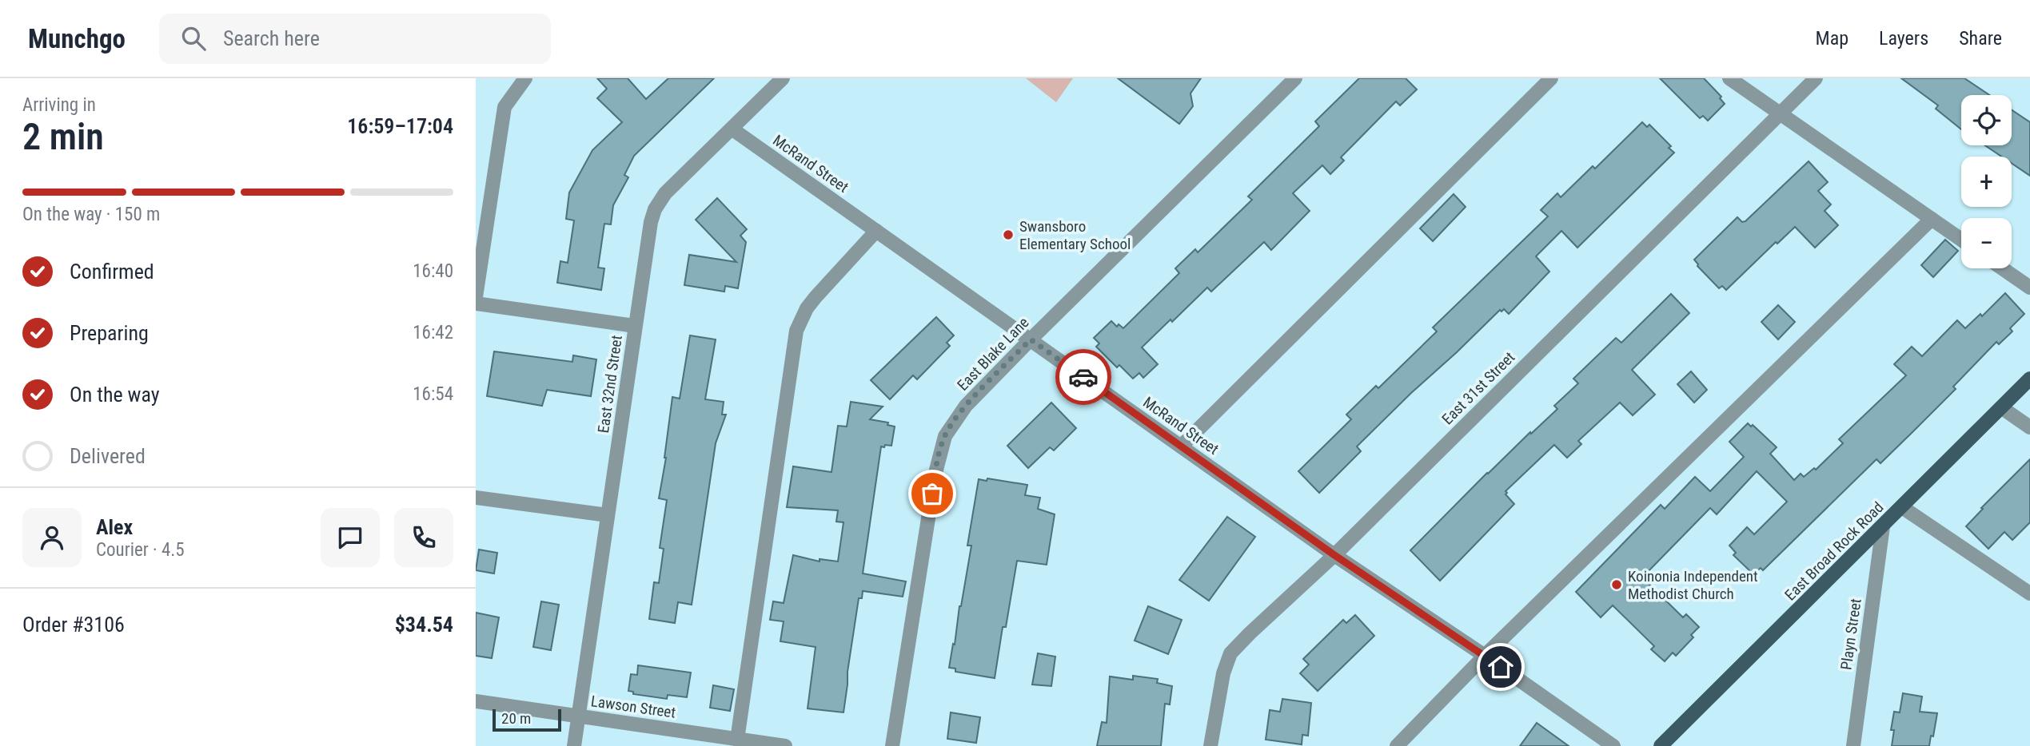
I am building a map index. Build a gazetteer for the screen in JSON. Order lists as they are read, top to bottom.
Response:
{
  "streets": {
    "main road": ["East Broad Rock Road"],
    "street": [
      "McRand Street",
      "East Blake Lane",
      "East 32nd Street",
      "East 31st Street",
      "Playn Street",
      "Lawson Street"
    ]
  },
  "crossings": [
    ["McRand Street", "East Blake Lane"],
    ["McRand Street", "East 32nd Street"],
    ["McRand Street", "East 31st Street"],
    ["East 32nd Street", "Lawson Street"],
    ["East Broad Rock Road", "Playn Street"]
  ],
  "places": ["Swansboro Elementary School", "Koinonia Independent Methodist Church"],
  "scale_bar": "20 m",
  "page": {
    "header": "Munchgo",
    "search": "Search here",
    "nav": ["Map", "Layers", "Share"],
    "heading": ["2 min", "Arriving in", "16:59–17:04"],
    "panel": [
      "Alex",
      "Courier · 4.5",
      "Order #3106",
      "$34.54"
    ],
    "map_buttons": ["+", "−"],
    "bar": "On the way · 150 m",
    "list": [
      ["Confirmed", "16:40"],
      ["Preparing", "16:42"],
      ["On the way", "16:54"],
      "Delivered"
    ],
    "scale": "20 m"
  }
}
